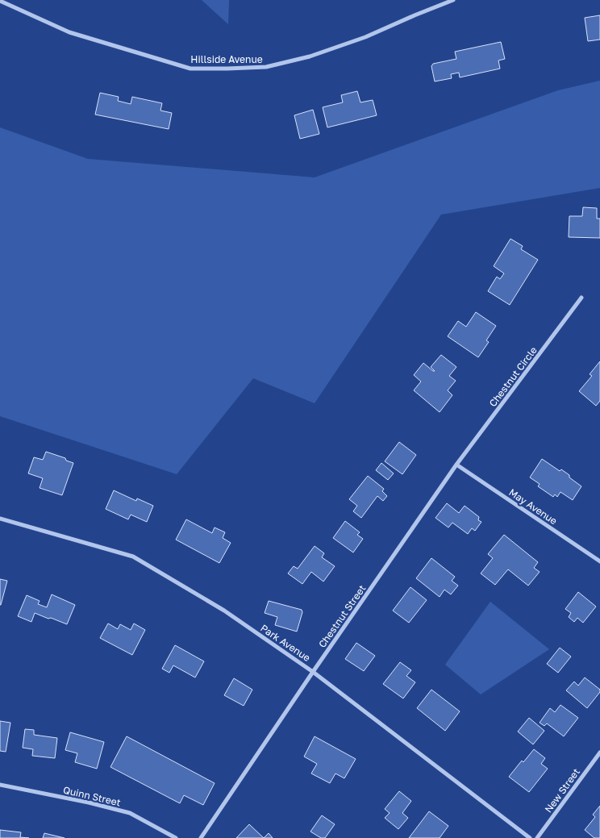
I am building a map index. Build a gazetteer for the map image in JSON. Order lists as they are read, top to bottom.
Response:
{
  "streets": {
    "street": [
      "Hillside Avenue",
      "Chestnut Circle",
      "May Avenue",
      "Chestnut Street",
      "Park Avenue",
      "New Street",
      "Quinn Street"
    ]
  },
  "crossings": [
    ["Chestnut Circle", "May Avenue"],
    ["Chestnut Circle", "Chestnut Street"],
    ["May Avenue", "Chestnut Street"],
    ["Chestnut Street", "Park Avenue"]
  ]
}
